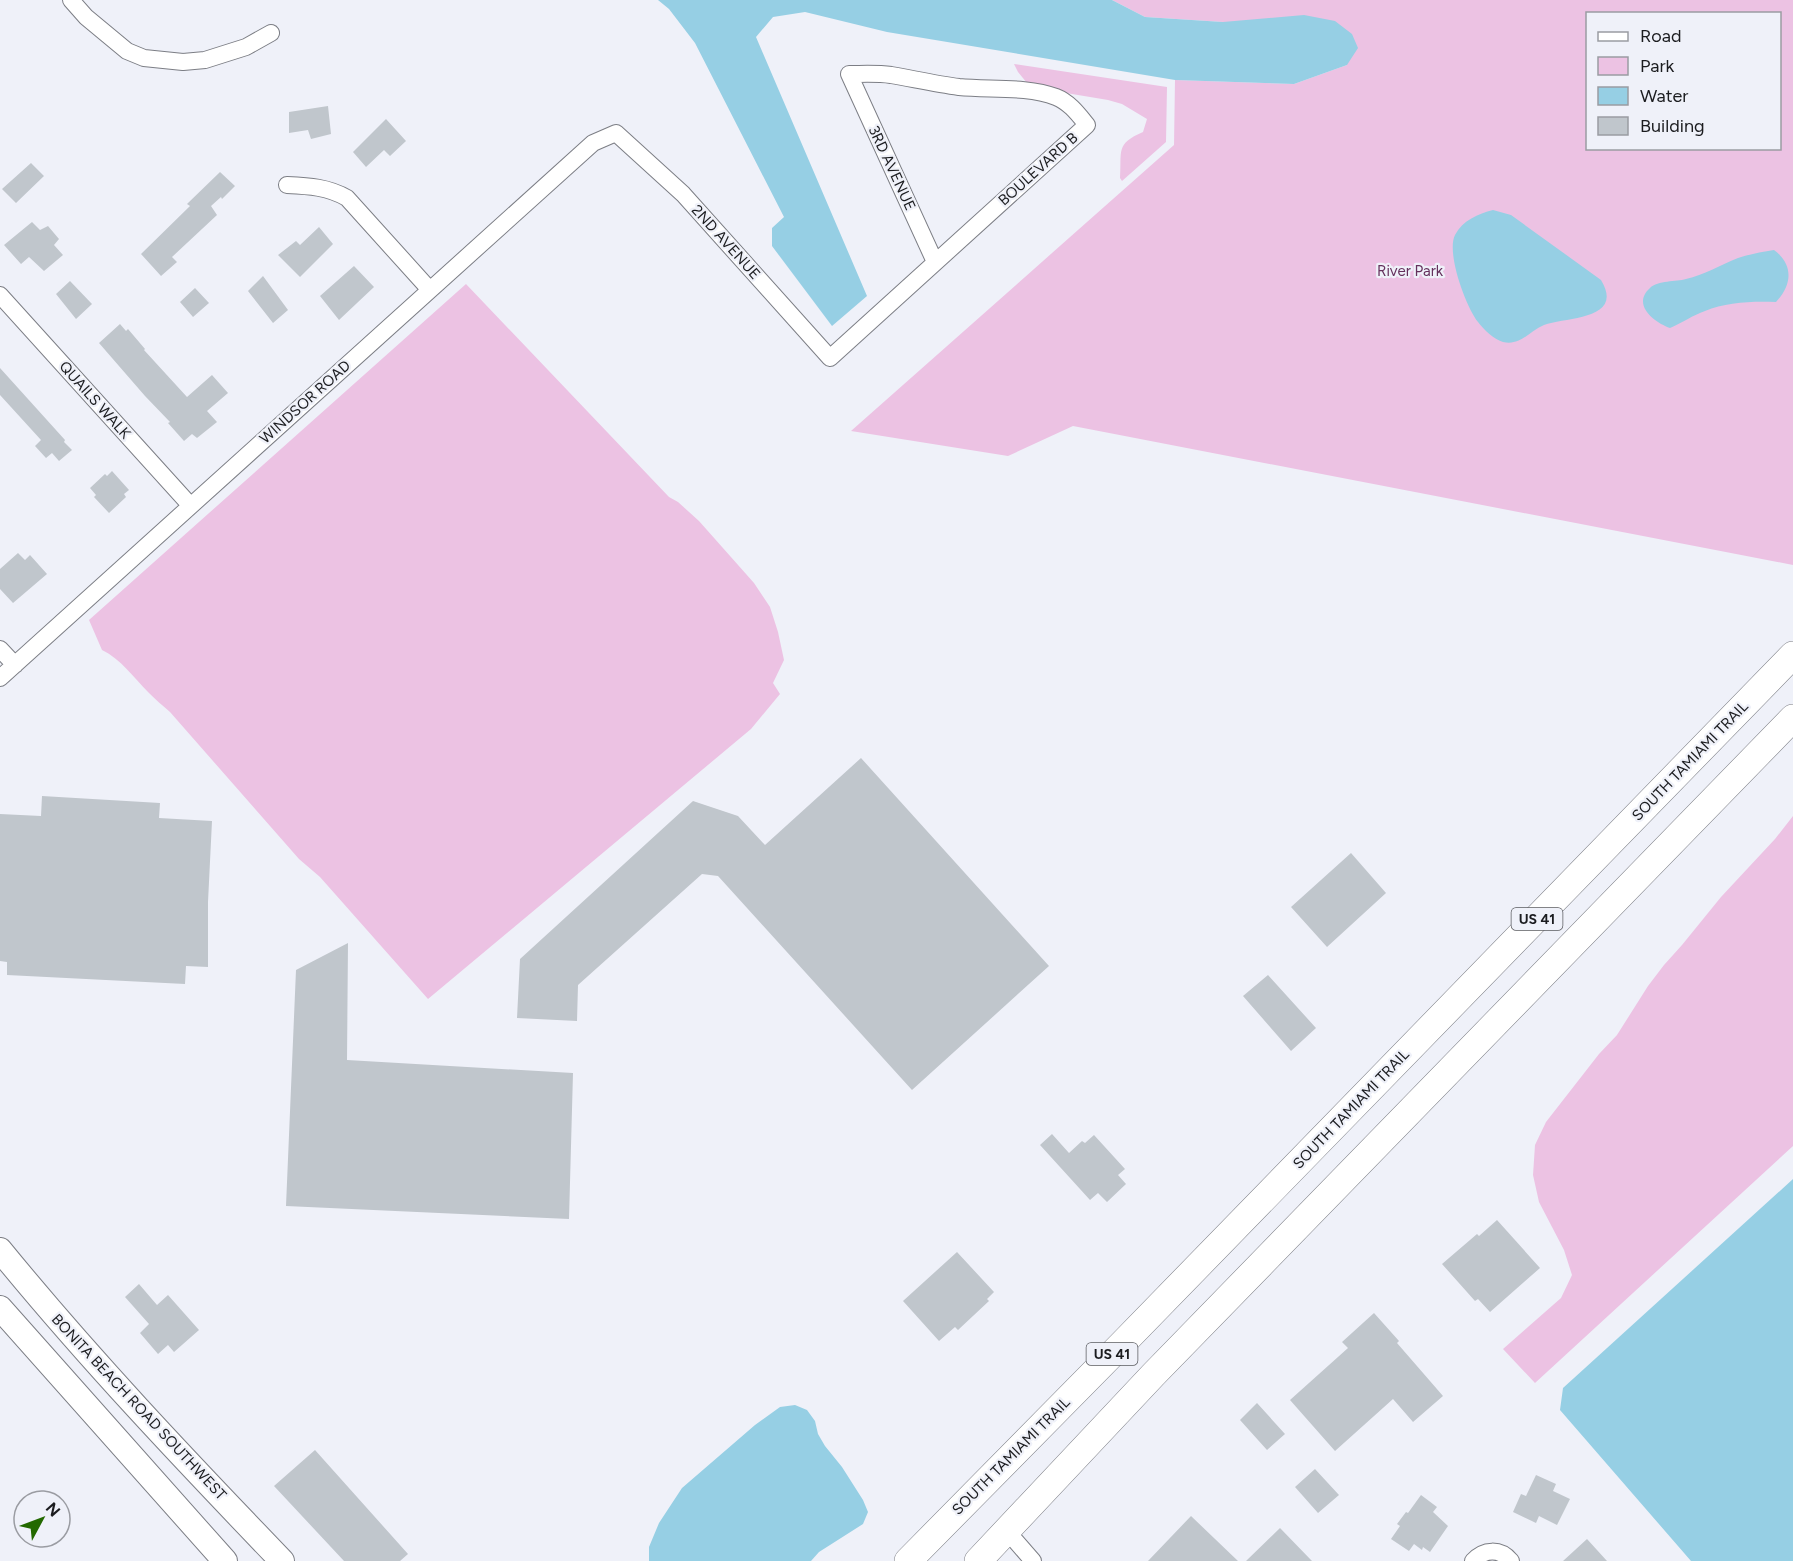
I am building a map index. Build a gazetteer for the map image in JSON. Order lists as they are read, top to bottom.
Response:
{
  "streets": {
    "main road": ["SOUTH TAMIAMI TRAIL", "US 41", "BONITA BEACH ROAD SOUTHWEST"],
    "street": [
      "3RD AVENUE",
      "BOULEVARD B",
      "2ND AVENUE",
      "QUAILS WALK",
      "WINDSOR ROAD"
    ]
  },
  "crossings": [
    ["3RD AVENUE", "BOULEVARD B"],
    ["BOULEVARD B", "2ND AVENUE"],
    ["2ND AVENUE", "WINDSOR ROAD"],
    ["QUAILS WALK", "WINDSOR ROAD"]
  ],
  "parks": ["River Park"],
  "legend": [
    "Road",
    "Park",
    "Water",
    "Building"
  ],
  "north": "top right"
}
